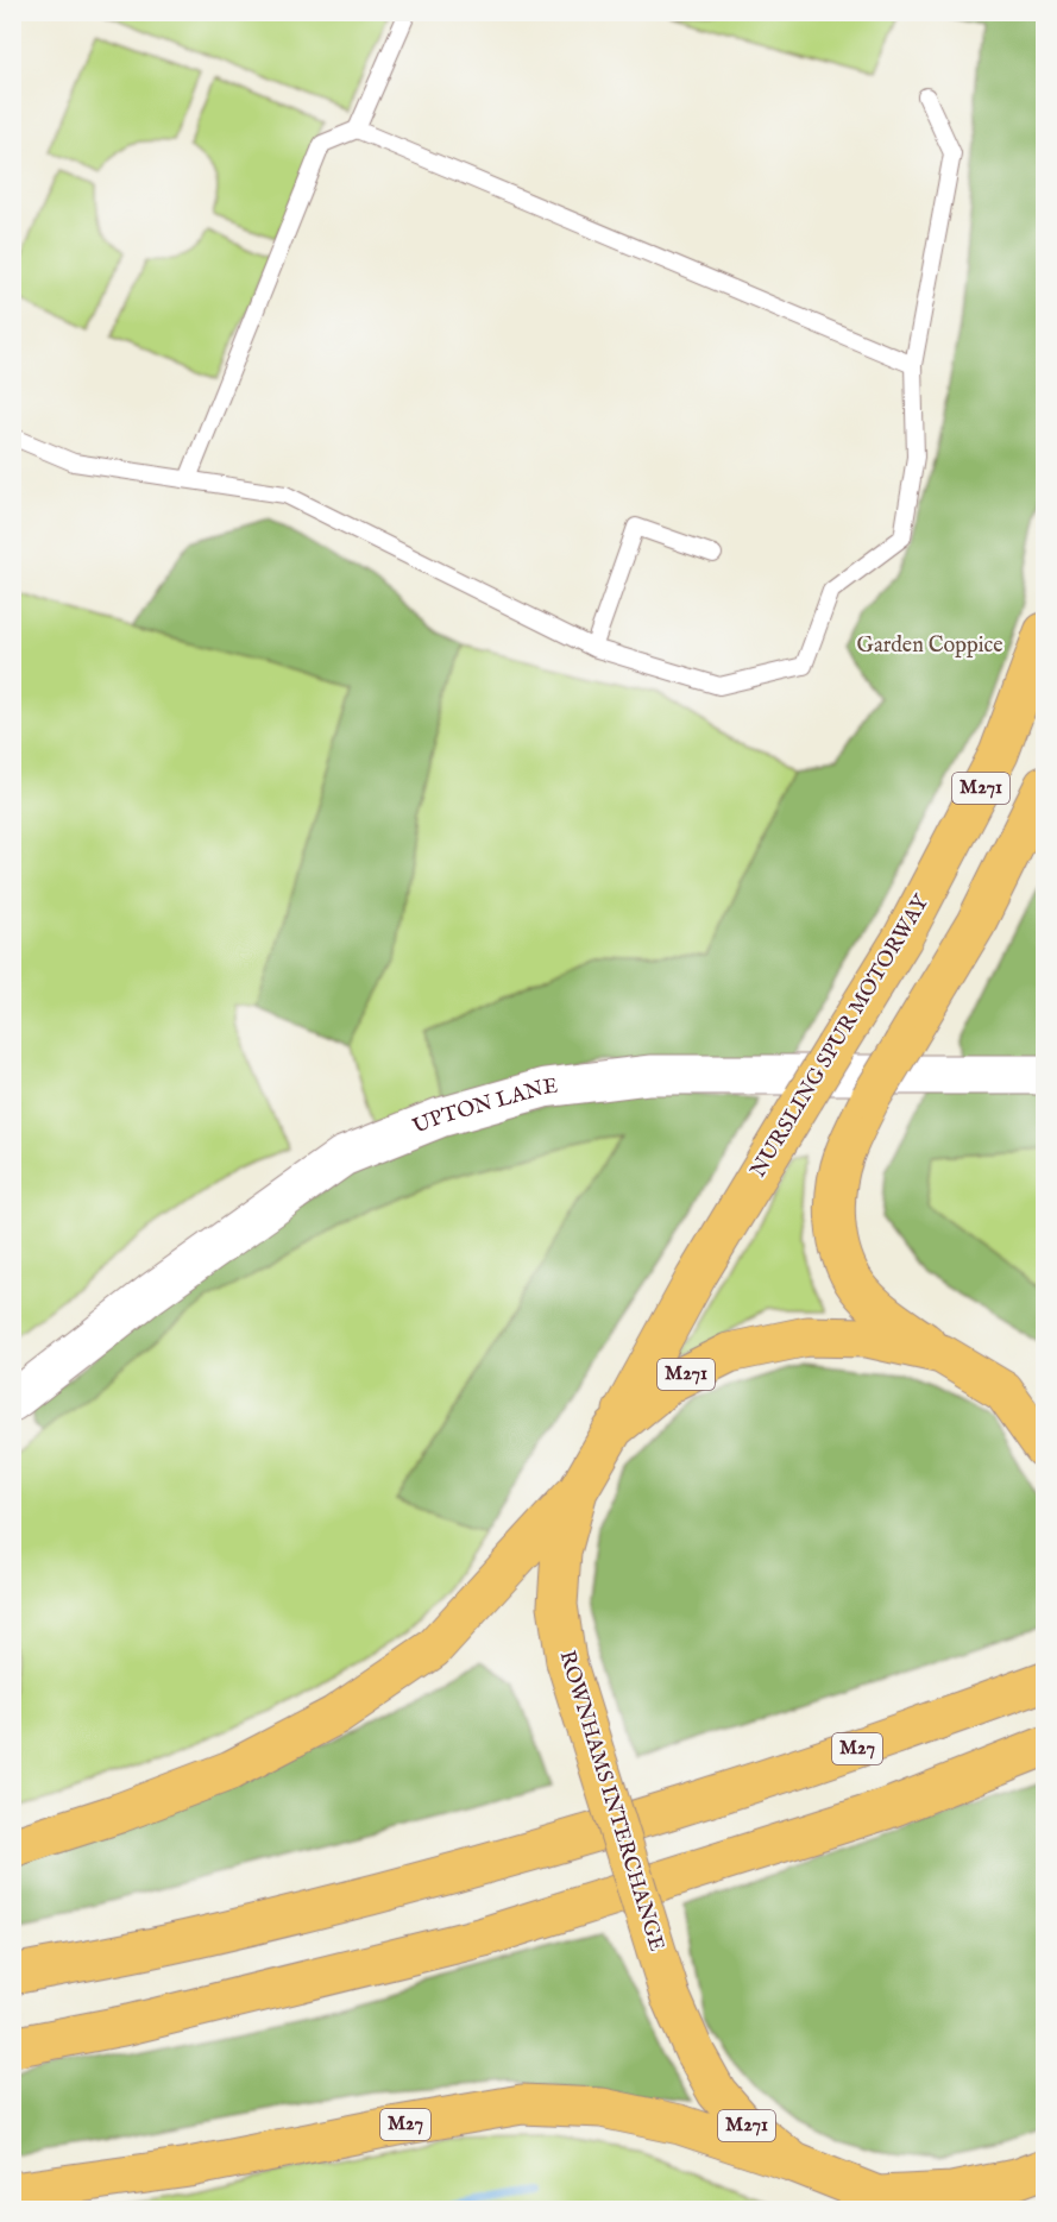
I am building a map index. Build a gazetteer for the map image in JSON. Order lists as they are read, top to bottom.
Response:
{
  "streets": {
    "highway": [
      "M271",
      "NURSLING SPUR MOTORWAY",
      "M27",
      "ROWNHAMS INTERCHANGE"
    ],
    "street": ["UPTON LANE"]
  },
  "crossings": [
    ["M271", "ROWNHAMS INTERCHANGE"],
    ["NURSLING SPUR MOTORWAY", "ROWNHAMS INTERCHANGE"],
    ["M27", "ROWNHAMS INTERCHANGE"]
  ],
  "parks": ["Garden Coppice"]
}
